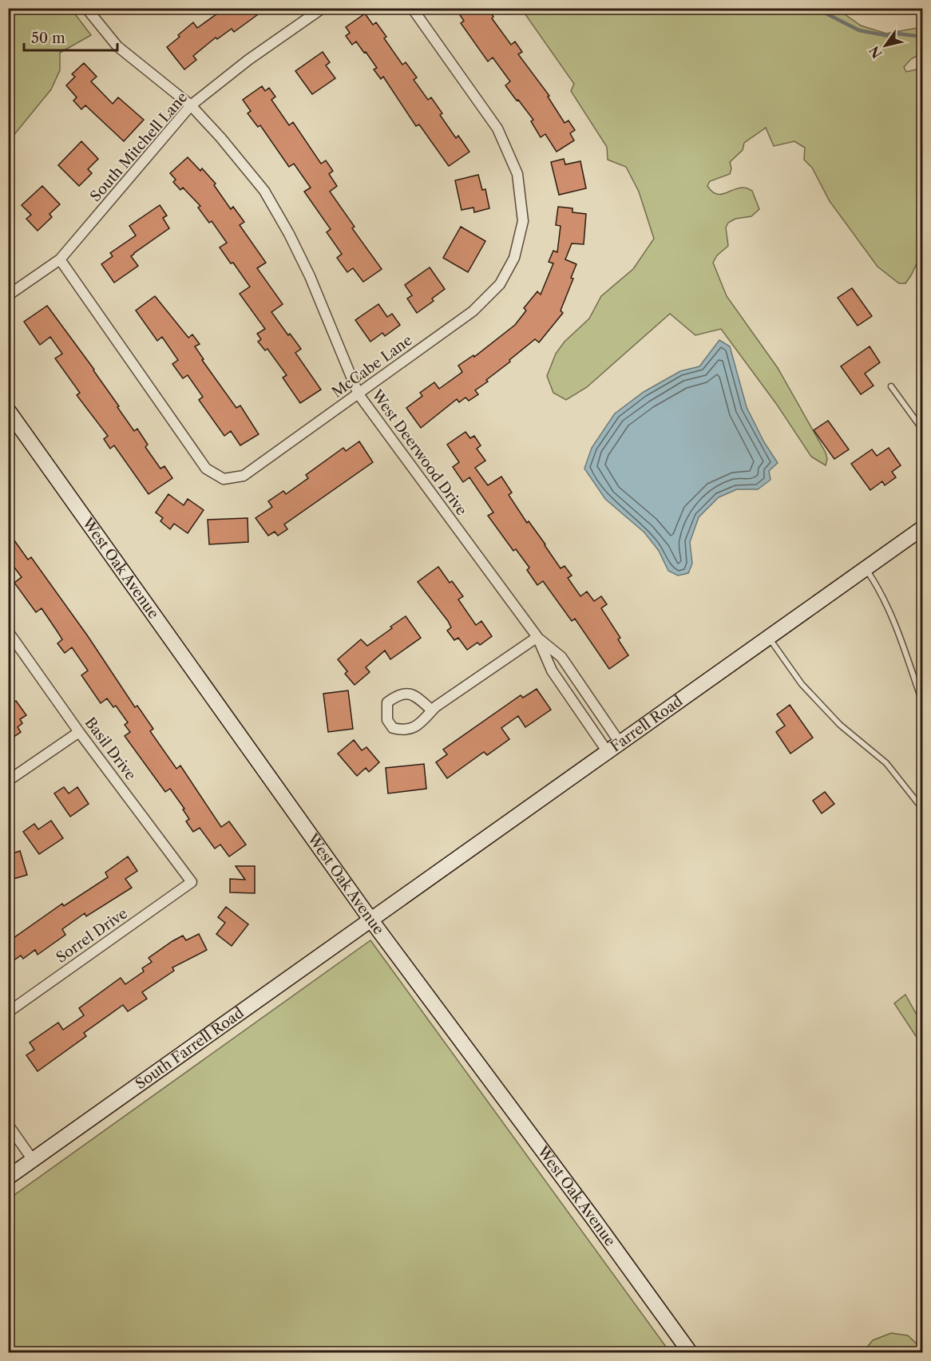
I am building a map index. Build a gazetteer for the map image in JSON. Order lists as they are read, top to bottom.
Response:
{
  "streets": {
    "street": [
      "South Mitchell Lane",
      "McCabe Lane",
      "West Deerwood Drive",
      "West Oak Avenue",
      "Farrell Road",
      "Basil Drive",
      "Sorrel Drive",
      "South Farrell Road"
    ]
  },
  "crossings": [
    ["South Mitchell Lane", "McCabe Lane"],
    ["South Mitchell Lane", "West Deerwood Drive"],
    ["McCabe Lane", "West Deerwood Drive"],
    ["West Deerwood Drive", "Farrell Road"],
    ["West Oak Avenue", "Farrell Road"],
    ["West Oak Avenue", "South Farrell Road"],
    ["Farrell Road", "South Farrell Road"],
    ["Basil Drive", "Sorrel Drive"]
  ],
  "scale_bar": "50 m",
  "north": "bottom left"
}
